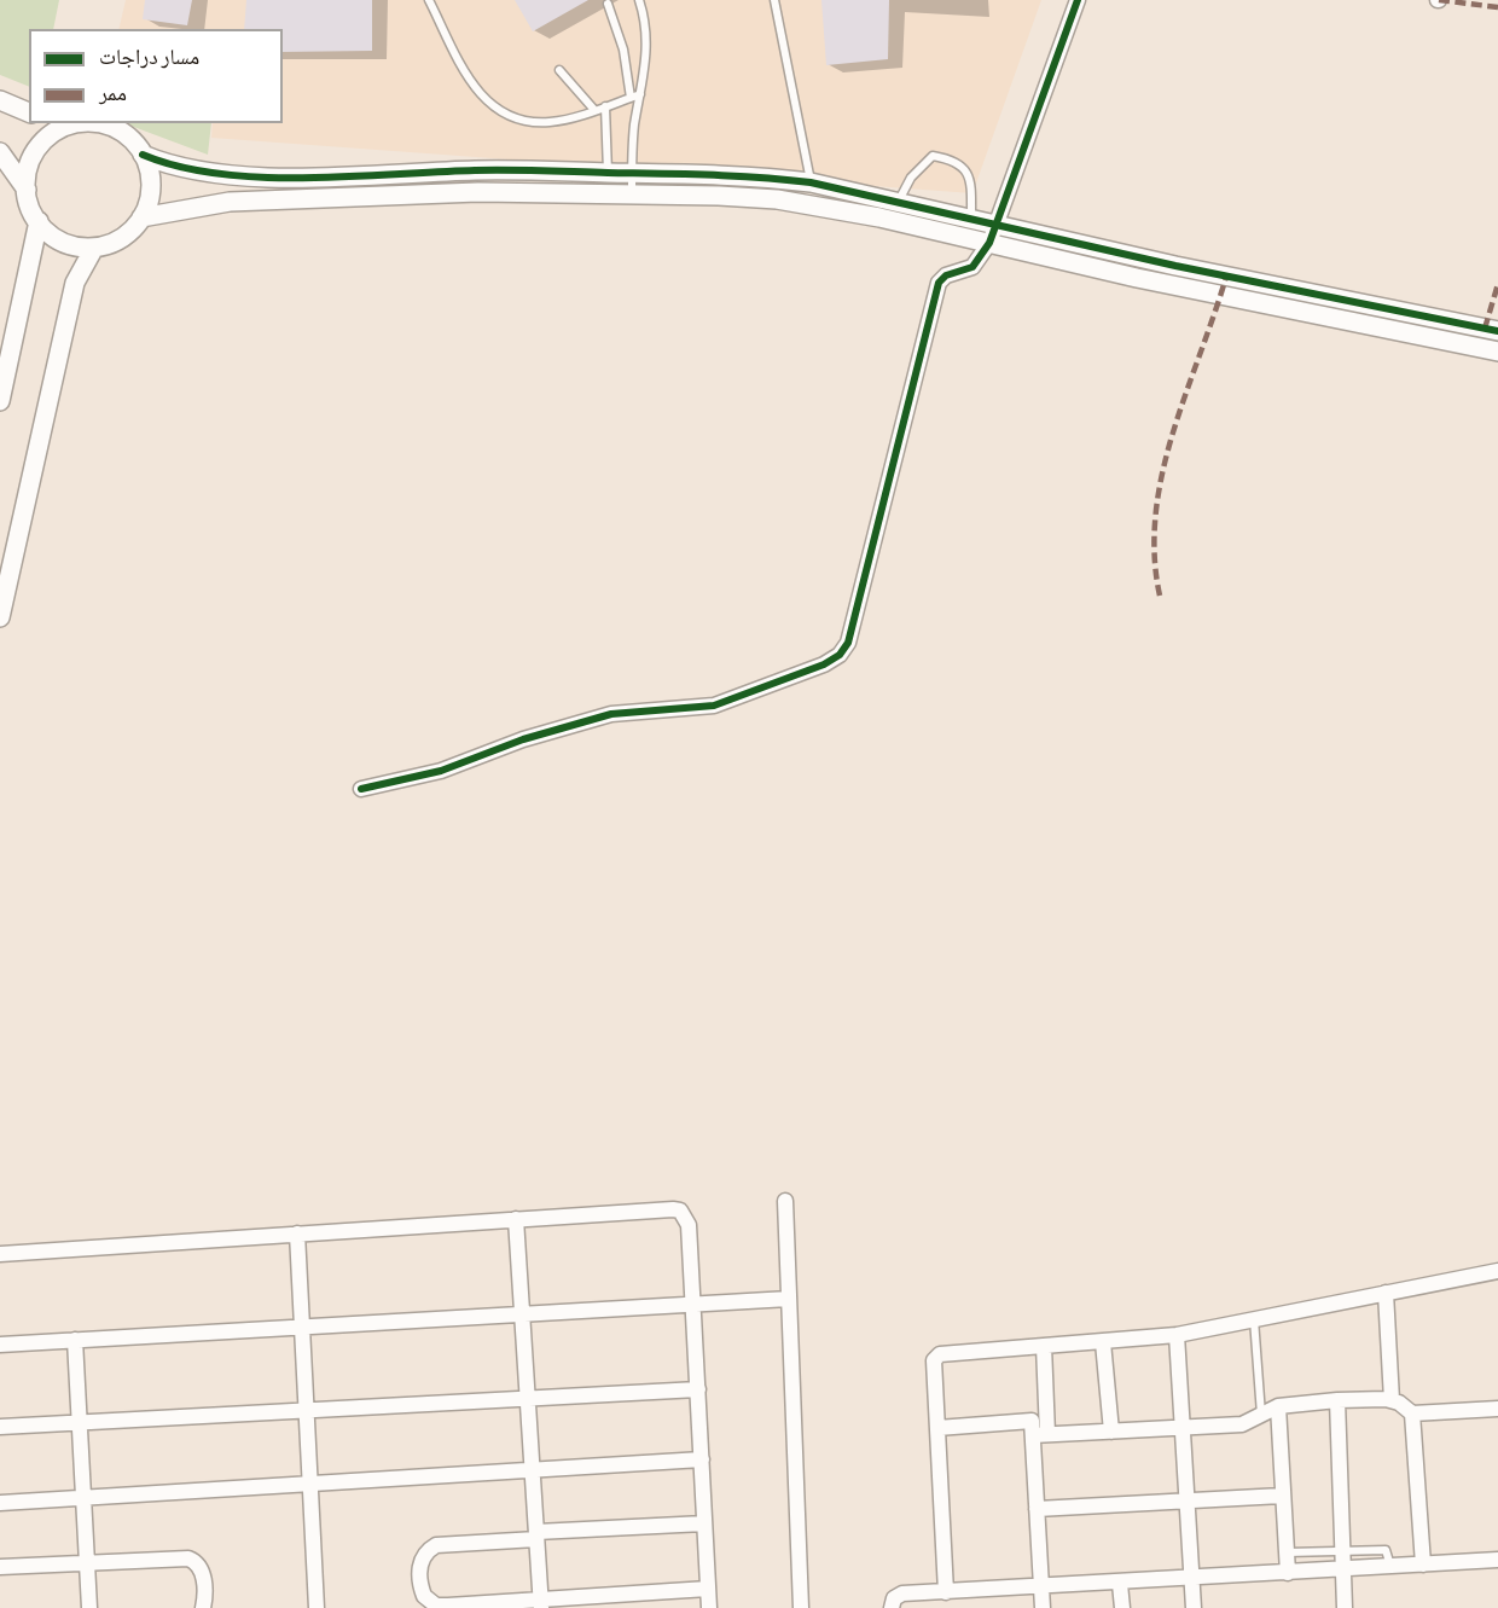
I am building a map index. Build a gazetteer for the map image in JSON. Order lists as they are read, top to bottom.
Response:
{
  "legend": ["مسار دراجات", "ممر"]
}
